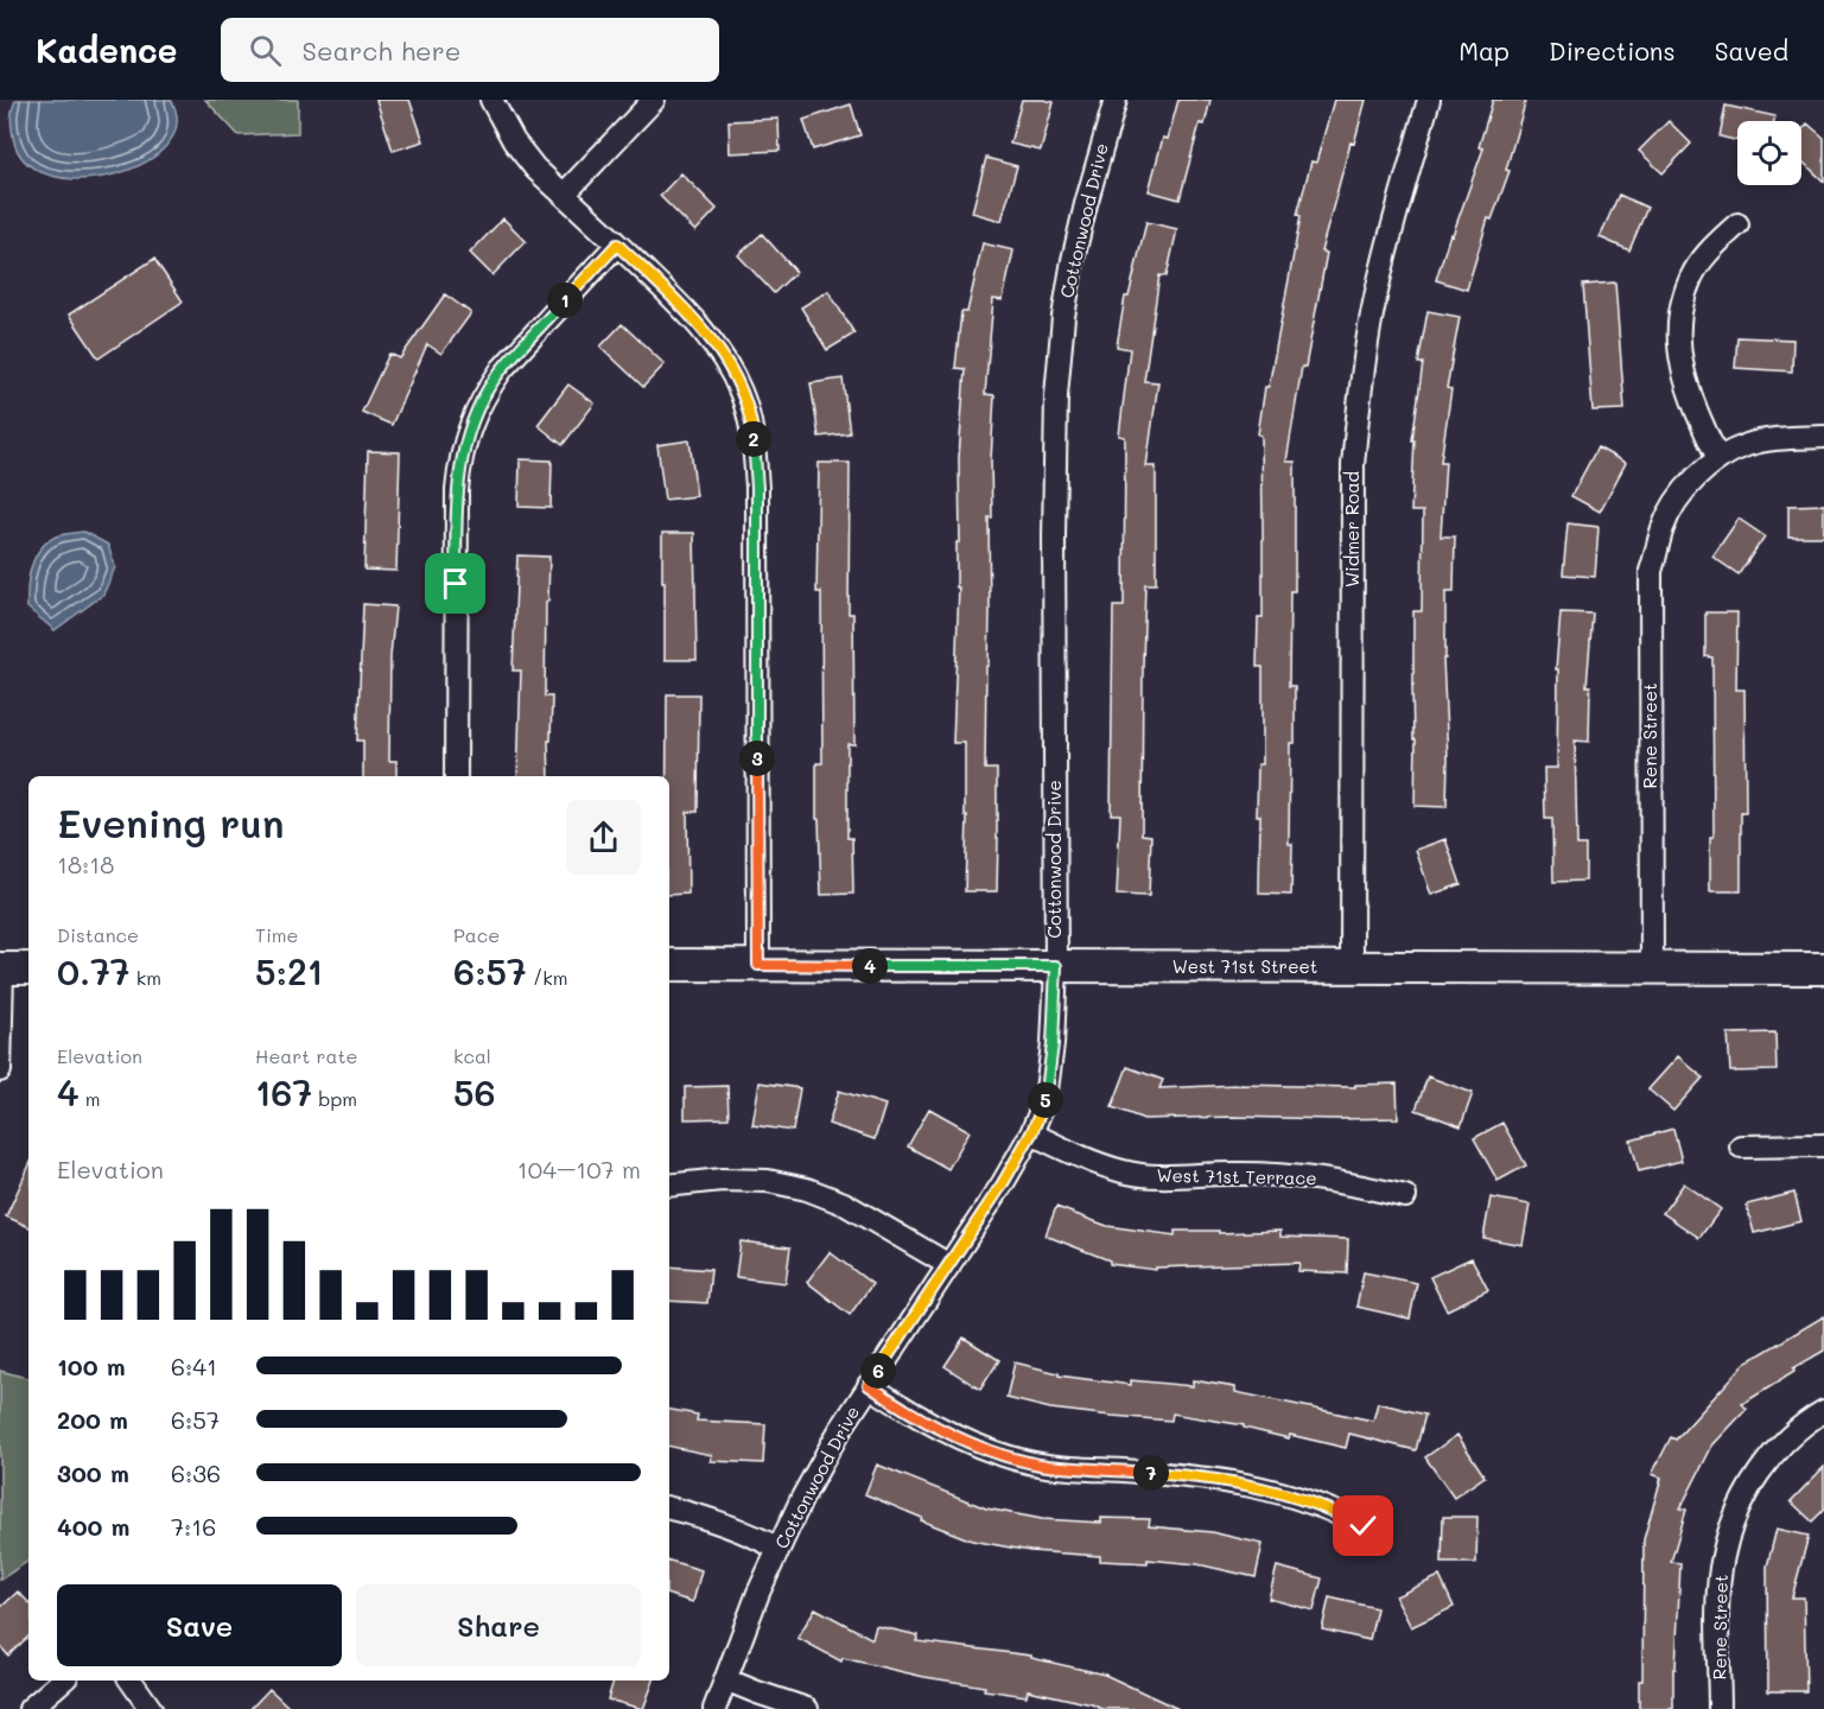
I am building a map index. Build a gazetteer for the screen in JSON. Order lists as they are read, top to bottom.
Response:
{
  "streets": {
    "street": [
      "Cottonwood Drive",
      "Widmer Road",
      "Rene Street",
      "West 71st Street",
      "West 71st Terrace"
    ]
  },
  "crossings": [
    ["Cottonwood Drive", "West 71st Street"],
    ["Cottonwood Drive", "West 71st Terrace"],
    ["Widmer Road", "West 71st Street"],
    ["Rene Street", "West 71st Street"]
  ],
  "page": {
    "header": "Kadence",
    "search": "Search here",
    "nav": ["Map", "Directions", "Saved"],
    "pins": [
      "1",
      "2",
      "3",
      "4",
      "5",
      "6",
      "7"
    ],
    "heading": ["Evening run", "18:18"],
    "stats": [
      ["Distance", "0.77 km"],
      ["Time", "5:21"],
      ["Pace", "6:57 /km"],
      ["Elevation", "4 m"],
      ["Heart rate", "167 bpm"],
      ["kcal", "56"]
    ],
    "chart": ["Elevation", "104–107 m"],
    "list": [
      {
        "name": "100 m",
        "note": "6:41"
      },
      {
        "name": "200 m",
        "note": "6:57"
      },
      {
        "name": "300 m",
        "note": "6:36"
      },
      {
        "name": "400 m",
        "note": "7:16"
      }
    ],
    "buttons": ["Save", "Share"]
  }
}
